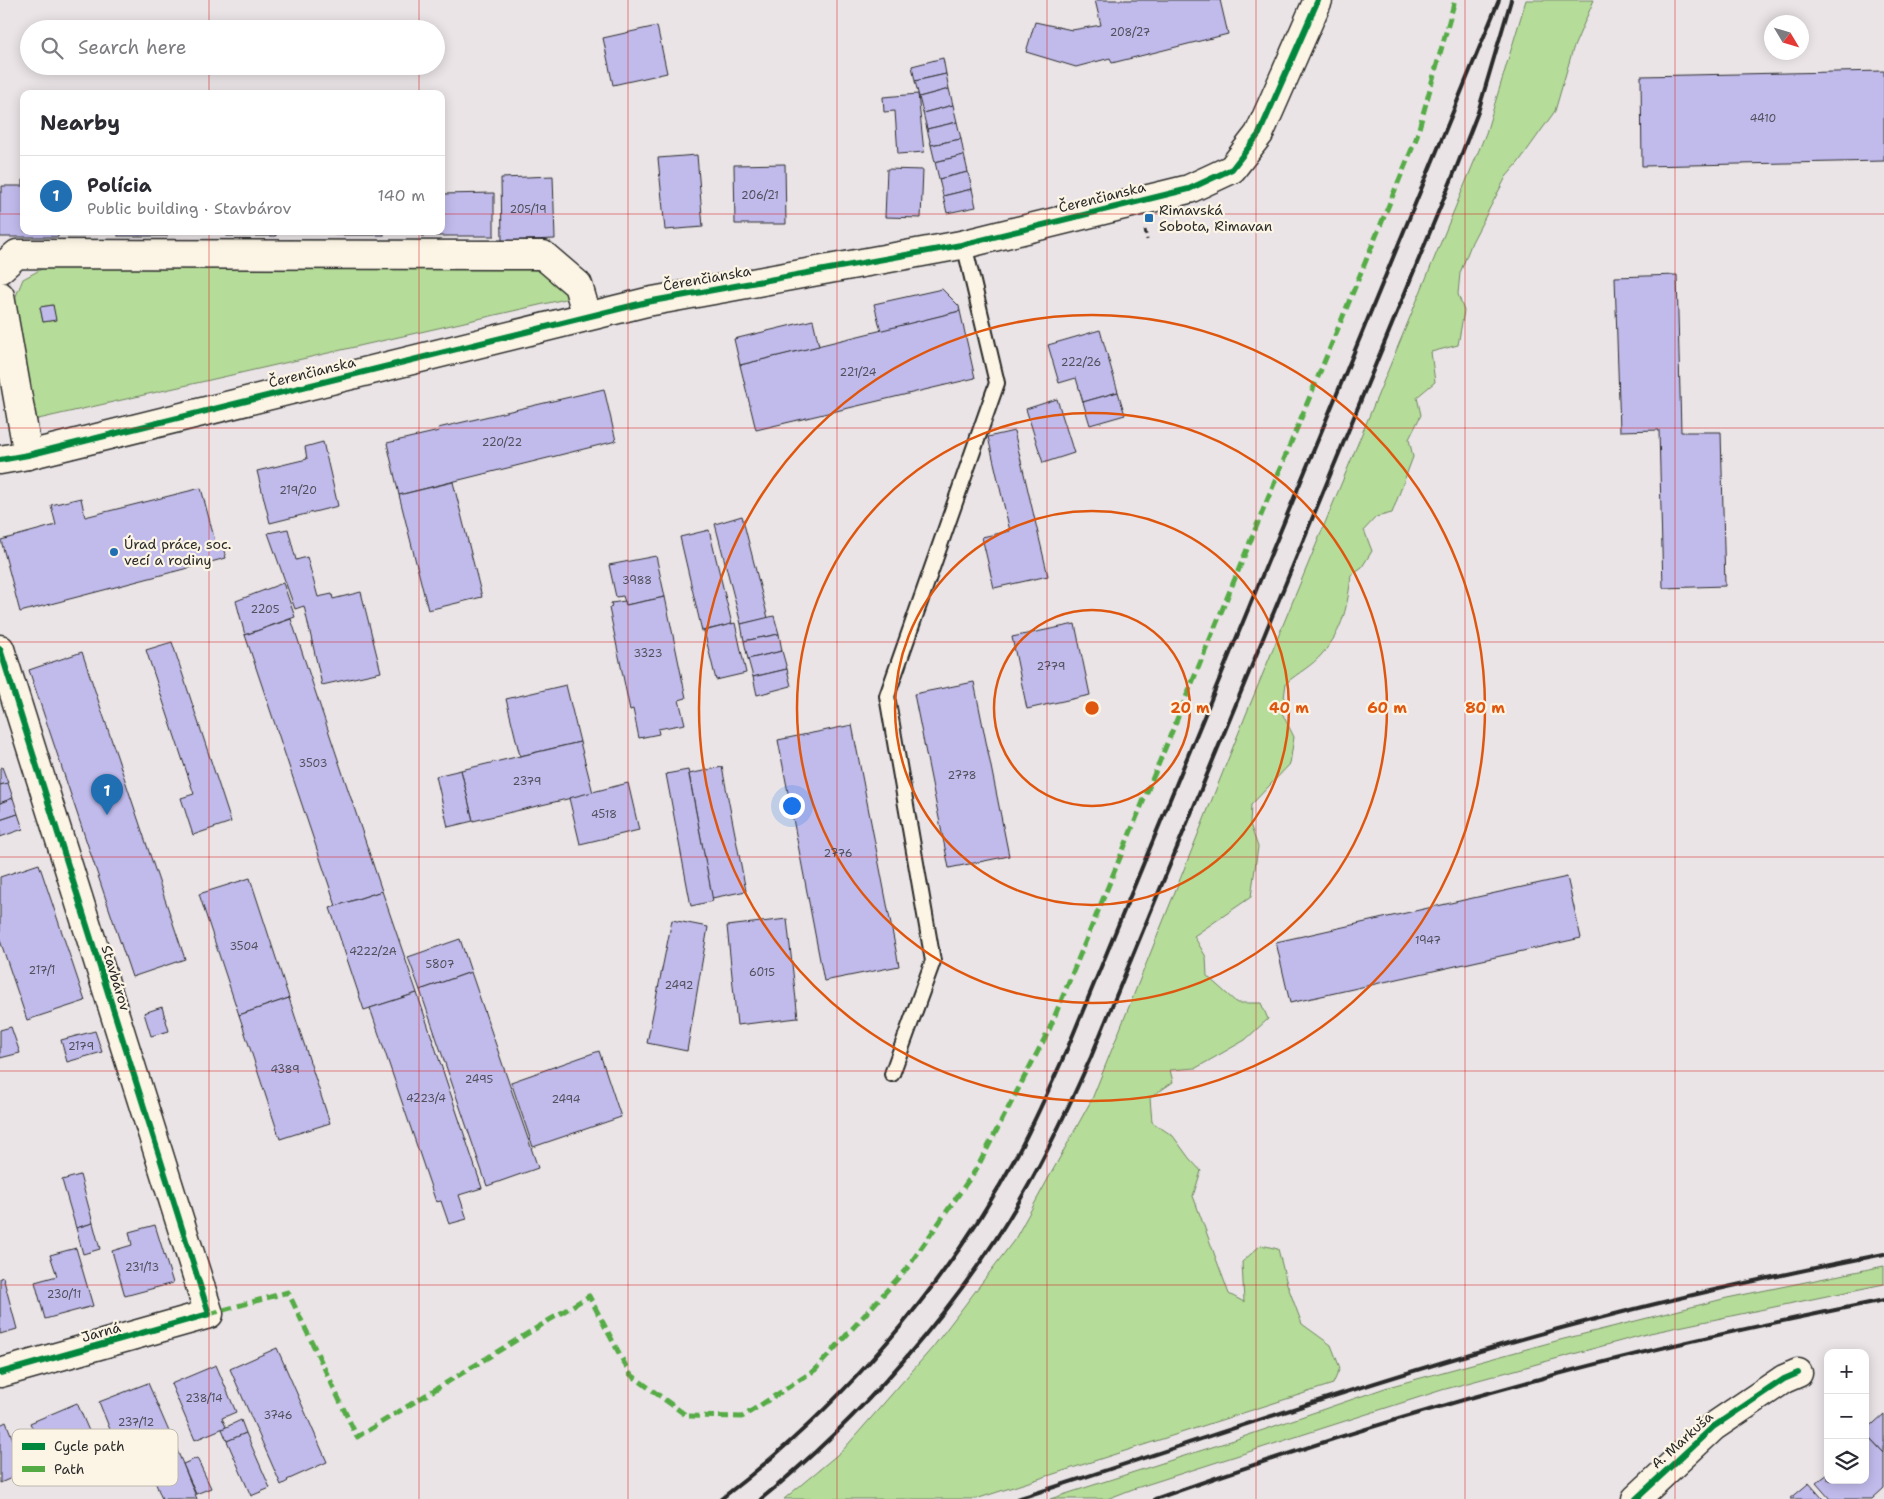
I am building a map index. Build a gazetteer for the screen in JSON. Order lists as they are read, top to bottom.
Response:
{
  "streets": {
    "street": [
      "Čerenčianska",
      "Stavbárov",
      "Jarná",
      "A. Markuša"
    ]
  },
  "crossings": [
    ["Stavbárov", "Jarná"]
  ],
  "places": {
    "transit": ["Rimavská Sobota, Rimavan"],
    "other": ["Úrad práce, soc. vecí a rodiny"]
  },
  "house_numbers": [
    "208/27",
    "4410",
    "206/21",
    "205/19",
    "222/26",
    "221/24",
    "220/22",
    "219/20",
    "3988",
    "2205",
    "3323",
    "2779",
    "3503",
    "2778",
    "2379",
    "4518",
    "2776",
    "1947",
    "3504",
    "4222/2A",
    "5807",
    "217/1",
    "6015",
    "2492",
    "2179",
    "4389",
    "2495",
    "4223/4",
    "2494",
    "231/13",
    "230/11",
    "238/14",
    "3746",
    "237/12"
  ],
  "legend": ["Cycle path", "Path"],
  "north": "bottom right",
  "page": {
    "search": "Search here",
    "heading": "Nearby",
    "list": [
      {
        "mark": "1",
        "name": "Polícia",
        "note": "Public building · Stavbárov",
        "value": "140 m"
      }
    ],
    "pins": "1",
    "map_buttons": ["+", "−"]
  },
  "rings": [
    "20 m",
    "40 m",
    "60 m",
    "80 m"
  ]
}
